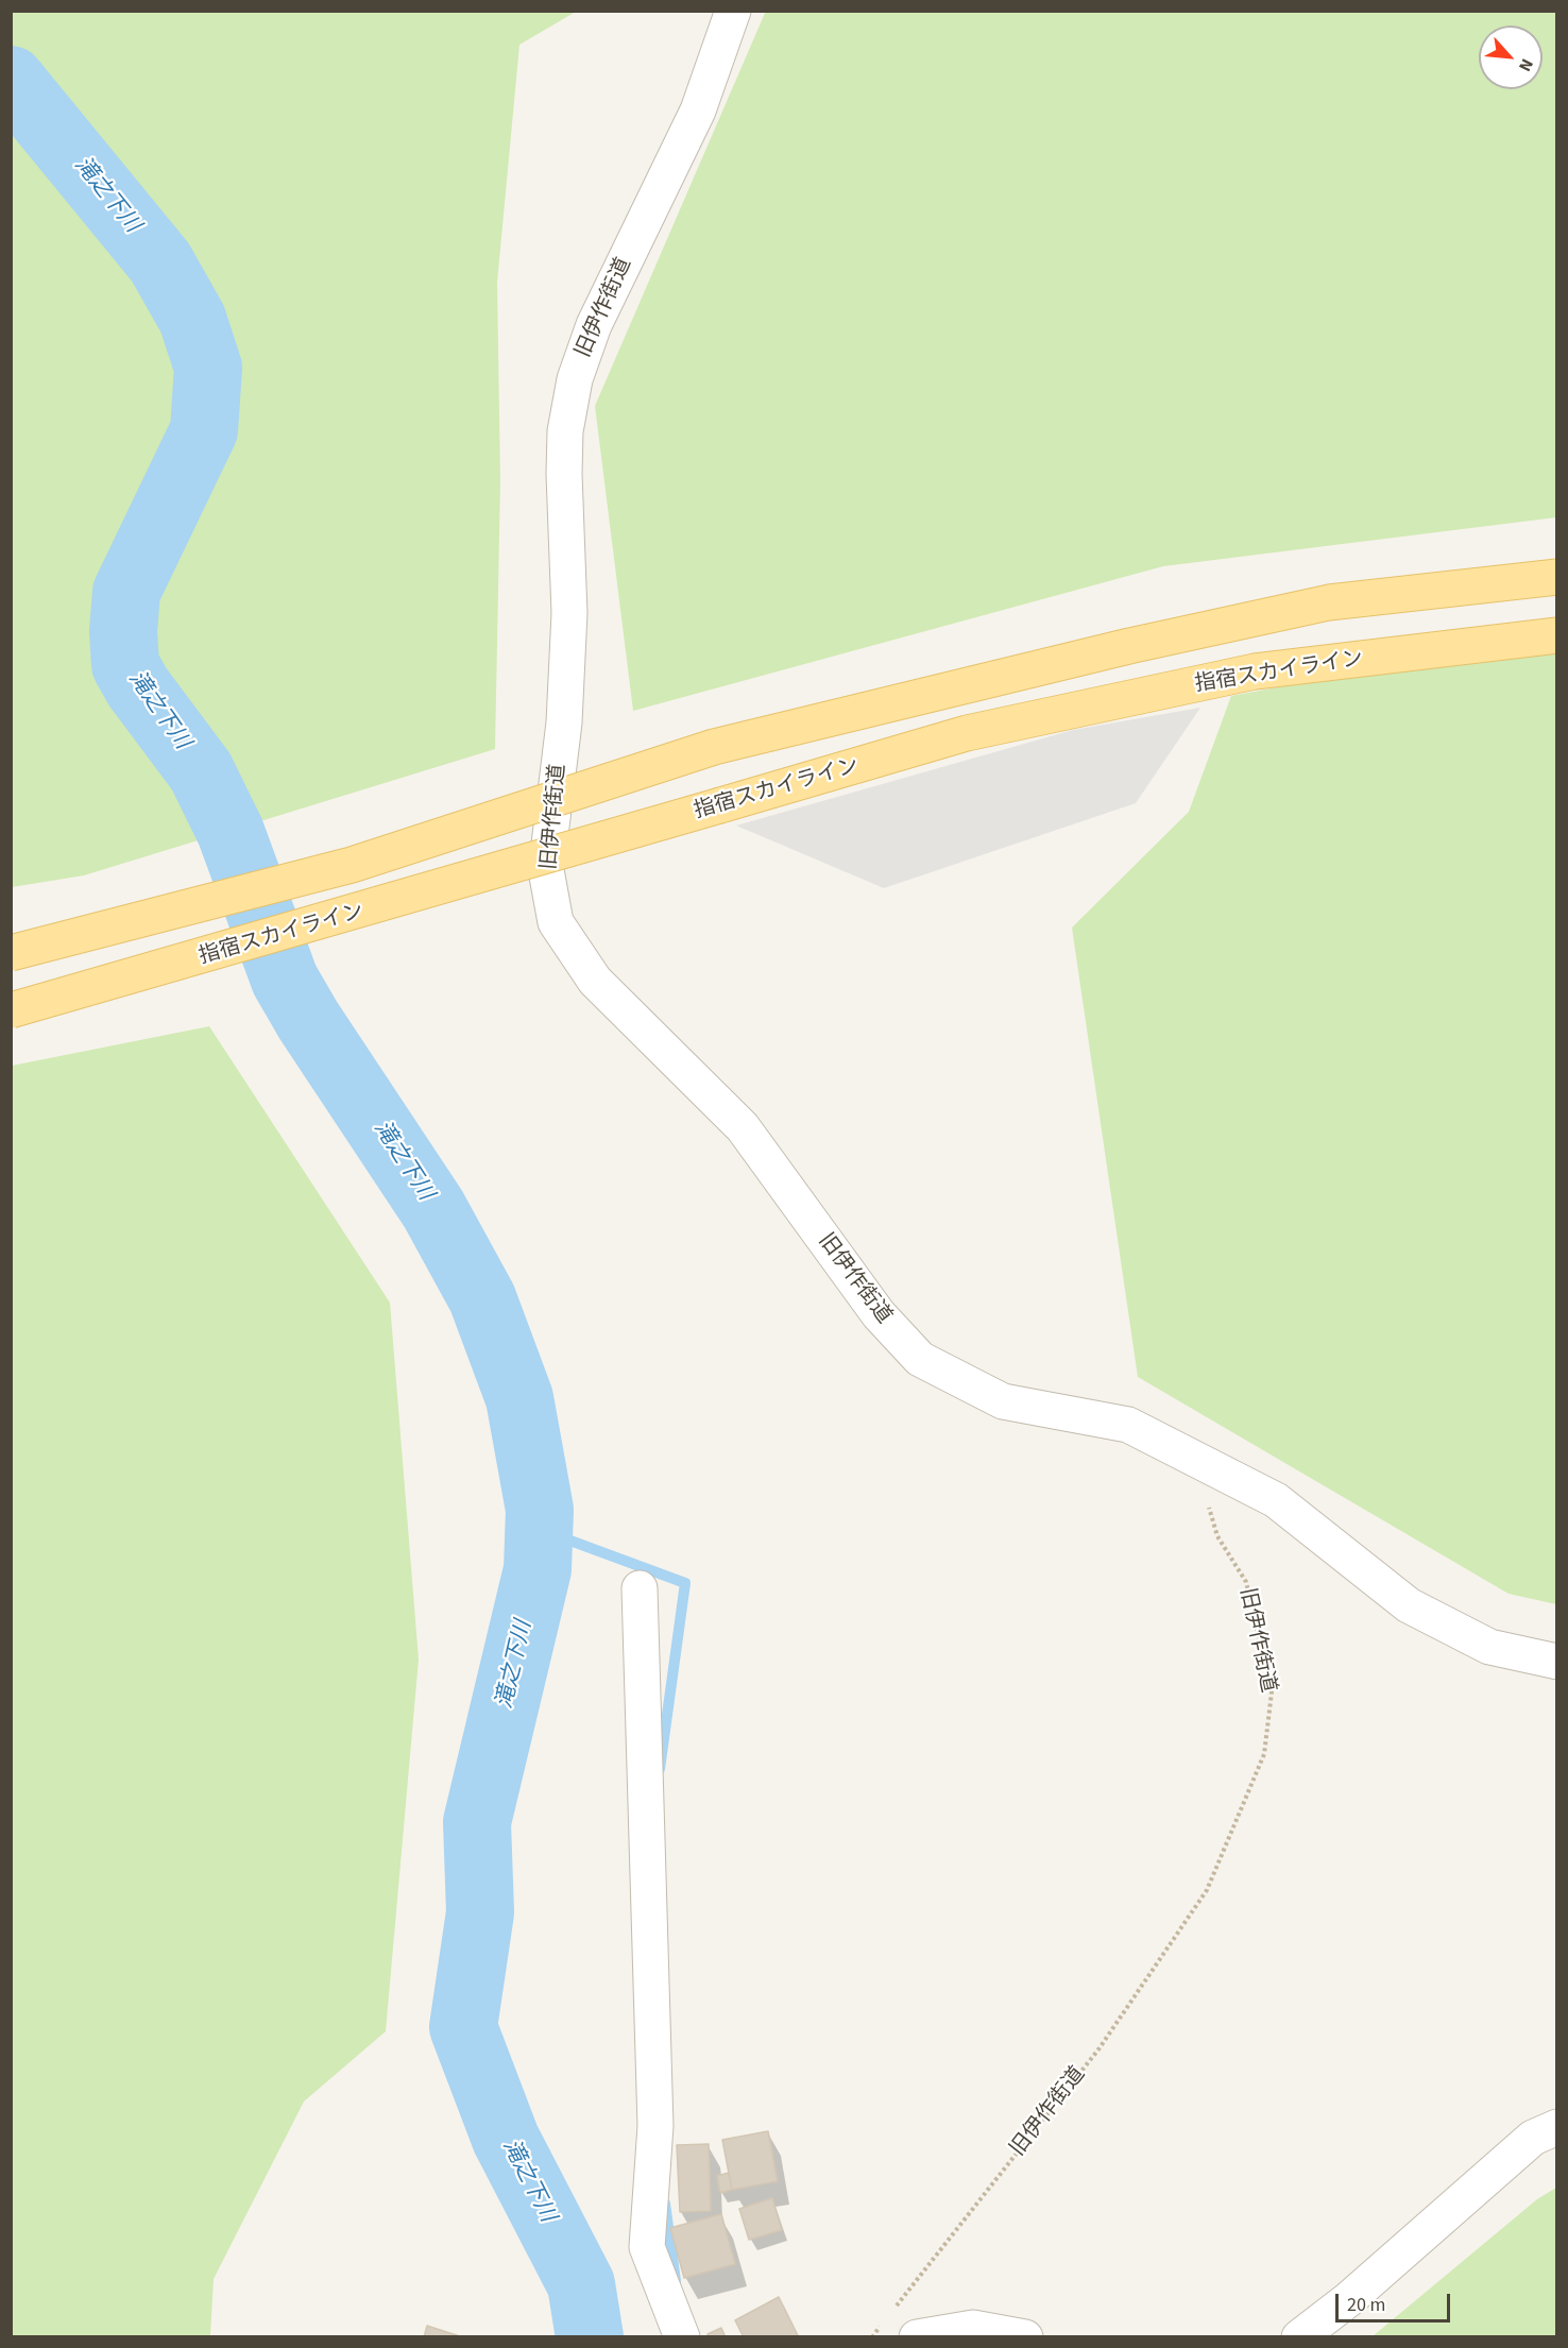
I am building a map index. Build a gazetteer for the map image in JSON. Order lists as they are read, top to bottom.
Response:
{
  "streets": {
    "main road": ["指宿スカイライン"],
    "street": ["旧伊作街道"]
  },
  "water": ["滝之下川"],
  "scale_bar": "20 m",
  "north": "bottom right"
}
